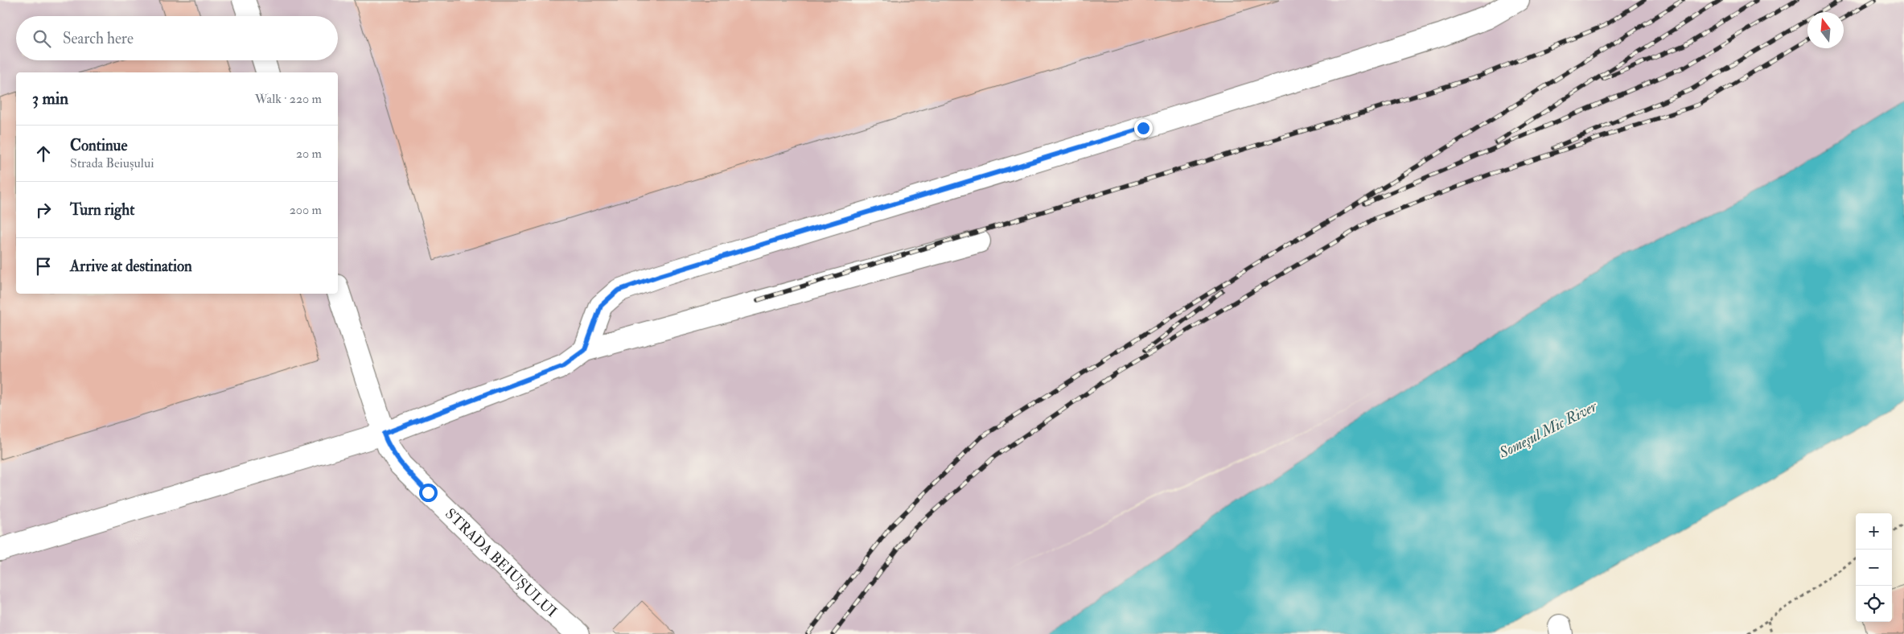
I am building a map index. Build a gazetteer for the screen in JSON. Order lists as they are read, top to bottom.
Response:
{
  "streets": {
    "street": ["STRADA BEIUȘULUI"]
  },
  "water": ["Someşul Mic River"],
  "north": "top",
  "page": {
    "search": "Search here",
    "heading": ["3 min", "Walk · 220 m"],
    "list": [
      ["Continue", "Strada Beiușului", "20 m"],
      ["Turn right", "200 m"],
      "Arrive at destination"
    ],
    "map_buttons": ["+", "−"]
  }
}
